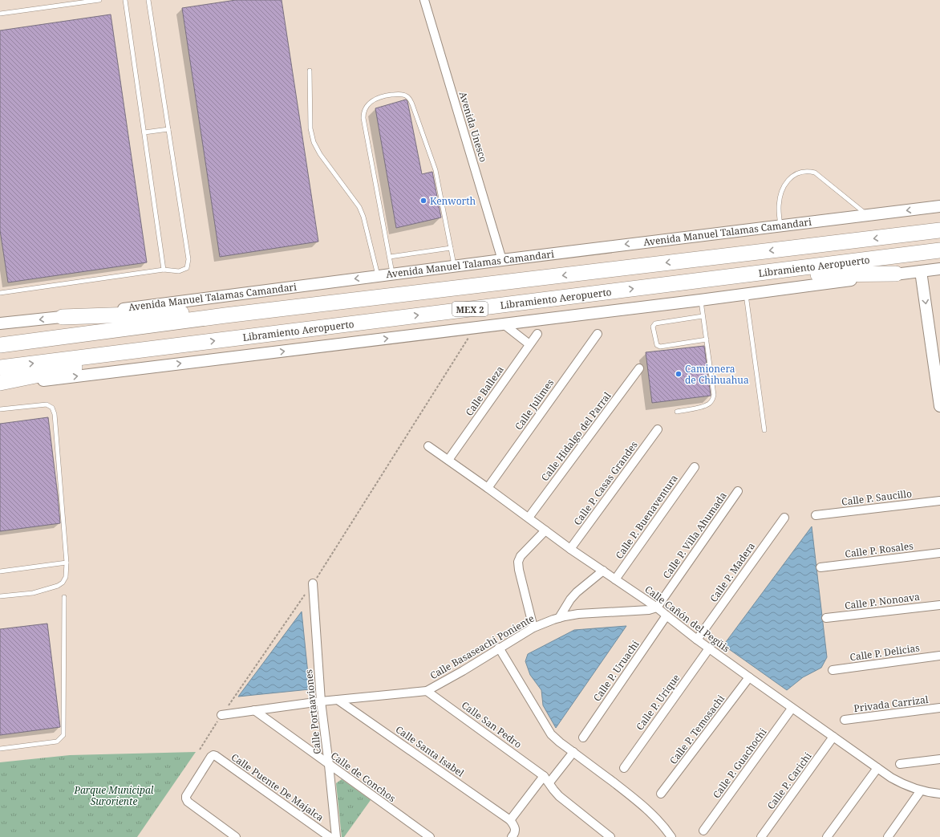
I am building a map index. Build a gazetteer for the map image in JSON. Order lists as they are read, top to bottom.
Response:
{
  "streets": {
    "highway": ["Libramiento Aeropuerto", "MEX 2"],
    "main road": ["Avenida Manuel Talamas Camandari"],
    "street": [
      "Avenida Unesco",
      "Calle Balleza",
      "Calle Julimes",
      "Calle Hidalgo del Parral",
      "Calle P. Casas Grandes",
      "Calle P. Saucillo",
      "Calle P. Buenaventura",
      "Calle P. Villa Ahumada",
      "Calle P. Rosales",
      "Calle P. Madera",
      "Calle P. Nonoava",
      "Calle Cañón del Pegüis",
      "Calle Basaseachi Poniente",
      "Calle P. Delicias",
      "Calle P. Uruachi",
      "Calle P. Urique",
      "Privada Carrizal",
      "Calle Portaaviones",
      "Calle San Pedro",
      "Calle P. Temosachi",
      "Calle Santa Isabel",
      "Calle P. Guachochi",
      "Calle de Conchos",
      "Calle P. Carichi",
      "Calle Puente De Majalca"
    ]
  },
  "crossings": [
    ["Avenida Unesco", "Avenida Manuel Talamas Camandari"],
    ["Calle Balleza", "Calle Cañón del Pegüis"],
    ["Calle Julimes", "Calle Cañón del Pegüis"],
    ["Calle Hidalgo del Parral", "Calle Cañón del Pegüis"],
    ["Calle P. Casas Grandes", "Calle Cañón del Pegüis"],
    ["Calle P. Buenaventura", "Calle Cañón del Pegüis"],
    ["Calle P. Villa Ahumada", "Calle Cañón del Pegüis"],
    ["Calle P. Villa Ahumada", "Calle Basaseachi Poniente"],
    ["Calle P. Madera", "Calle Cañón del Pegüis"],
    ["Calle Cañón del Pegüis", "Calle Basaseachi Poniente"],
    ["Calle Cañón del Pegüis", "Calle P. Uruachi"],
    ["Calle Cañón del Pegüis", "Calle P. Urique"],
    ["Calle Cañón del Pegüis", "Calle P. Temosachi"],
    ["Calle Cañón del Pegüis", "Calle P. Guachochi"],
    ["Calle Cañón del Pegüis", "Calle P. Carichi"],
    ["Calle Basaseachi Poniente", "Calle Portaaviones"],
    ["Calle Basaseachi Poniente", "Calle San Pedro"],
    ["Calle Basaseachi Poniente", "Calle Santa Isabel"],
    ["Calle Basaseachi Poniente", "Calle de Conchos"],
    ["Calle Portaaviones", "Calle de Conchos"]
  ],
  "parks": ["Parque Municipal Suroriente"],
  "places": ["Kenworth", "Camionera de Chihuahua"]
}
